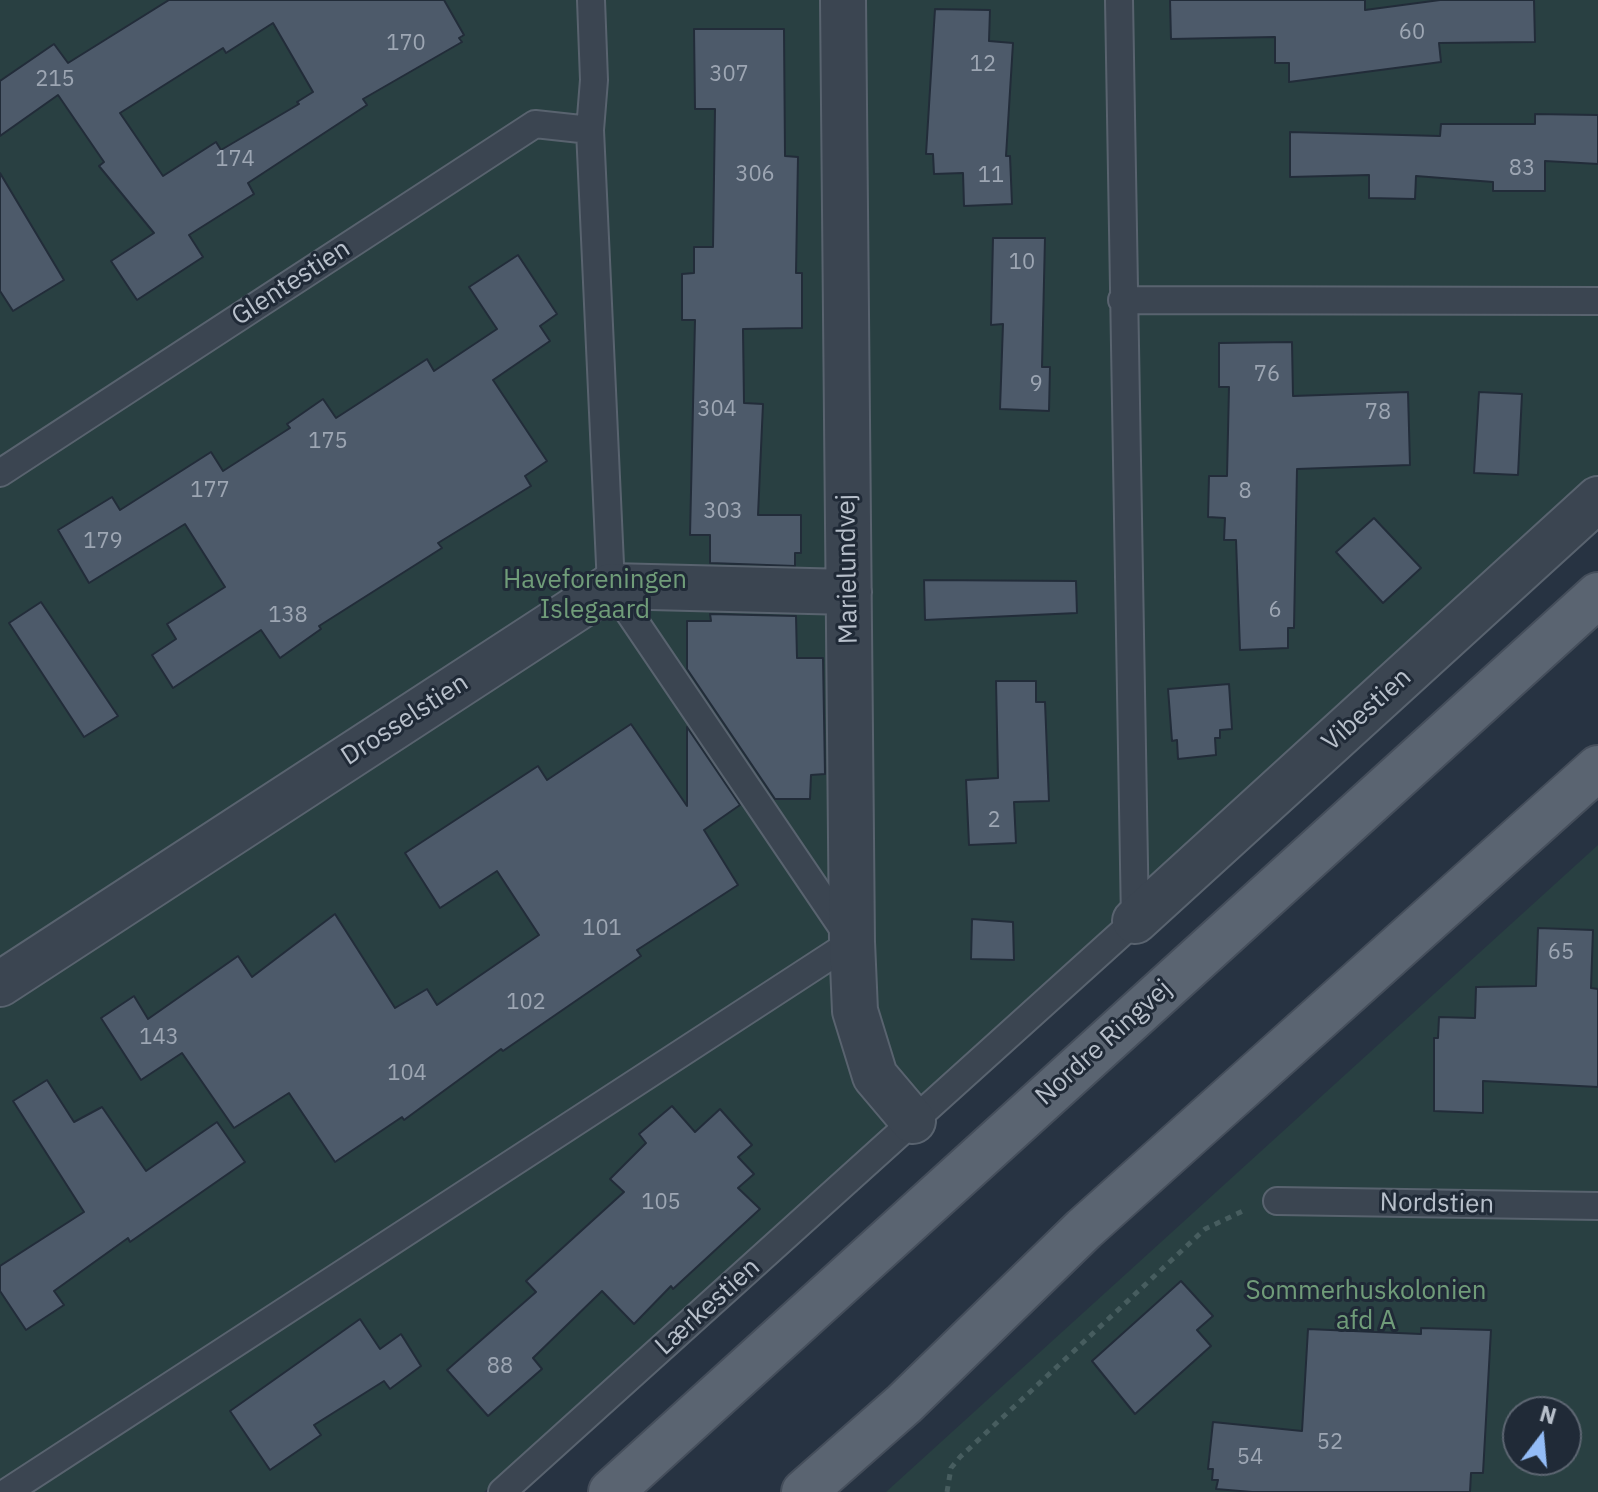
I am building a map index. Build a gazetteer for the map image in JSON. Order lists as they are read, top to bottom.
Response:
{
  "streets": {
    "main road": ["Nordre Ringvej"],
    "street": ["Marielundvej", "Vibestien", "Drosselstien"],
    "lane": ["Glentestien", "Nordstien", "Lærkestien"]
  },
  "crossings": [
    ["Marielundvej", "Lærkestien"],
    ["Vibestien", "Lærkestien"]
  ],
  "parks": ["Haveforeningen Islegaard", "Sommerhuskolonien afd A"],
  "house_numbers": [
    "60",
    "170",
    "12",
    "307",
    "215",
    "174",
    "83",
    "306",
    "11",
    "10",
    "76",
    "9",
    "304",
    "78",
    "175",
    "177",
    "8",
    "303",
    "179",
    "6",
    "138",
    "2",
    "101",
    "65",
    "102",
    "143",
    "104",
    "105",
    "88",
    "52",
    "54"
  ],
  "north": "top"
}
